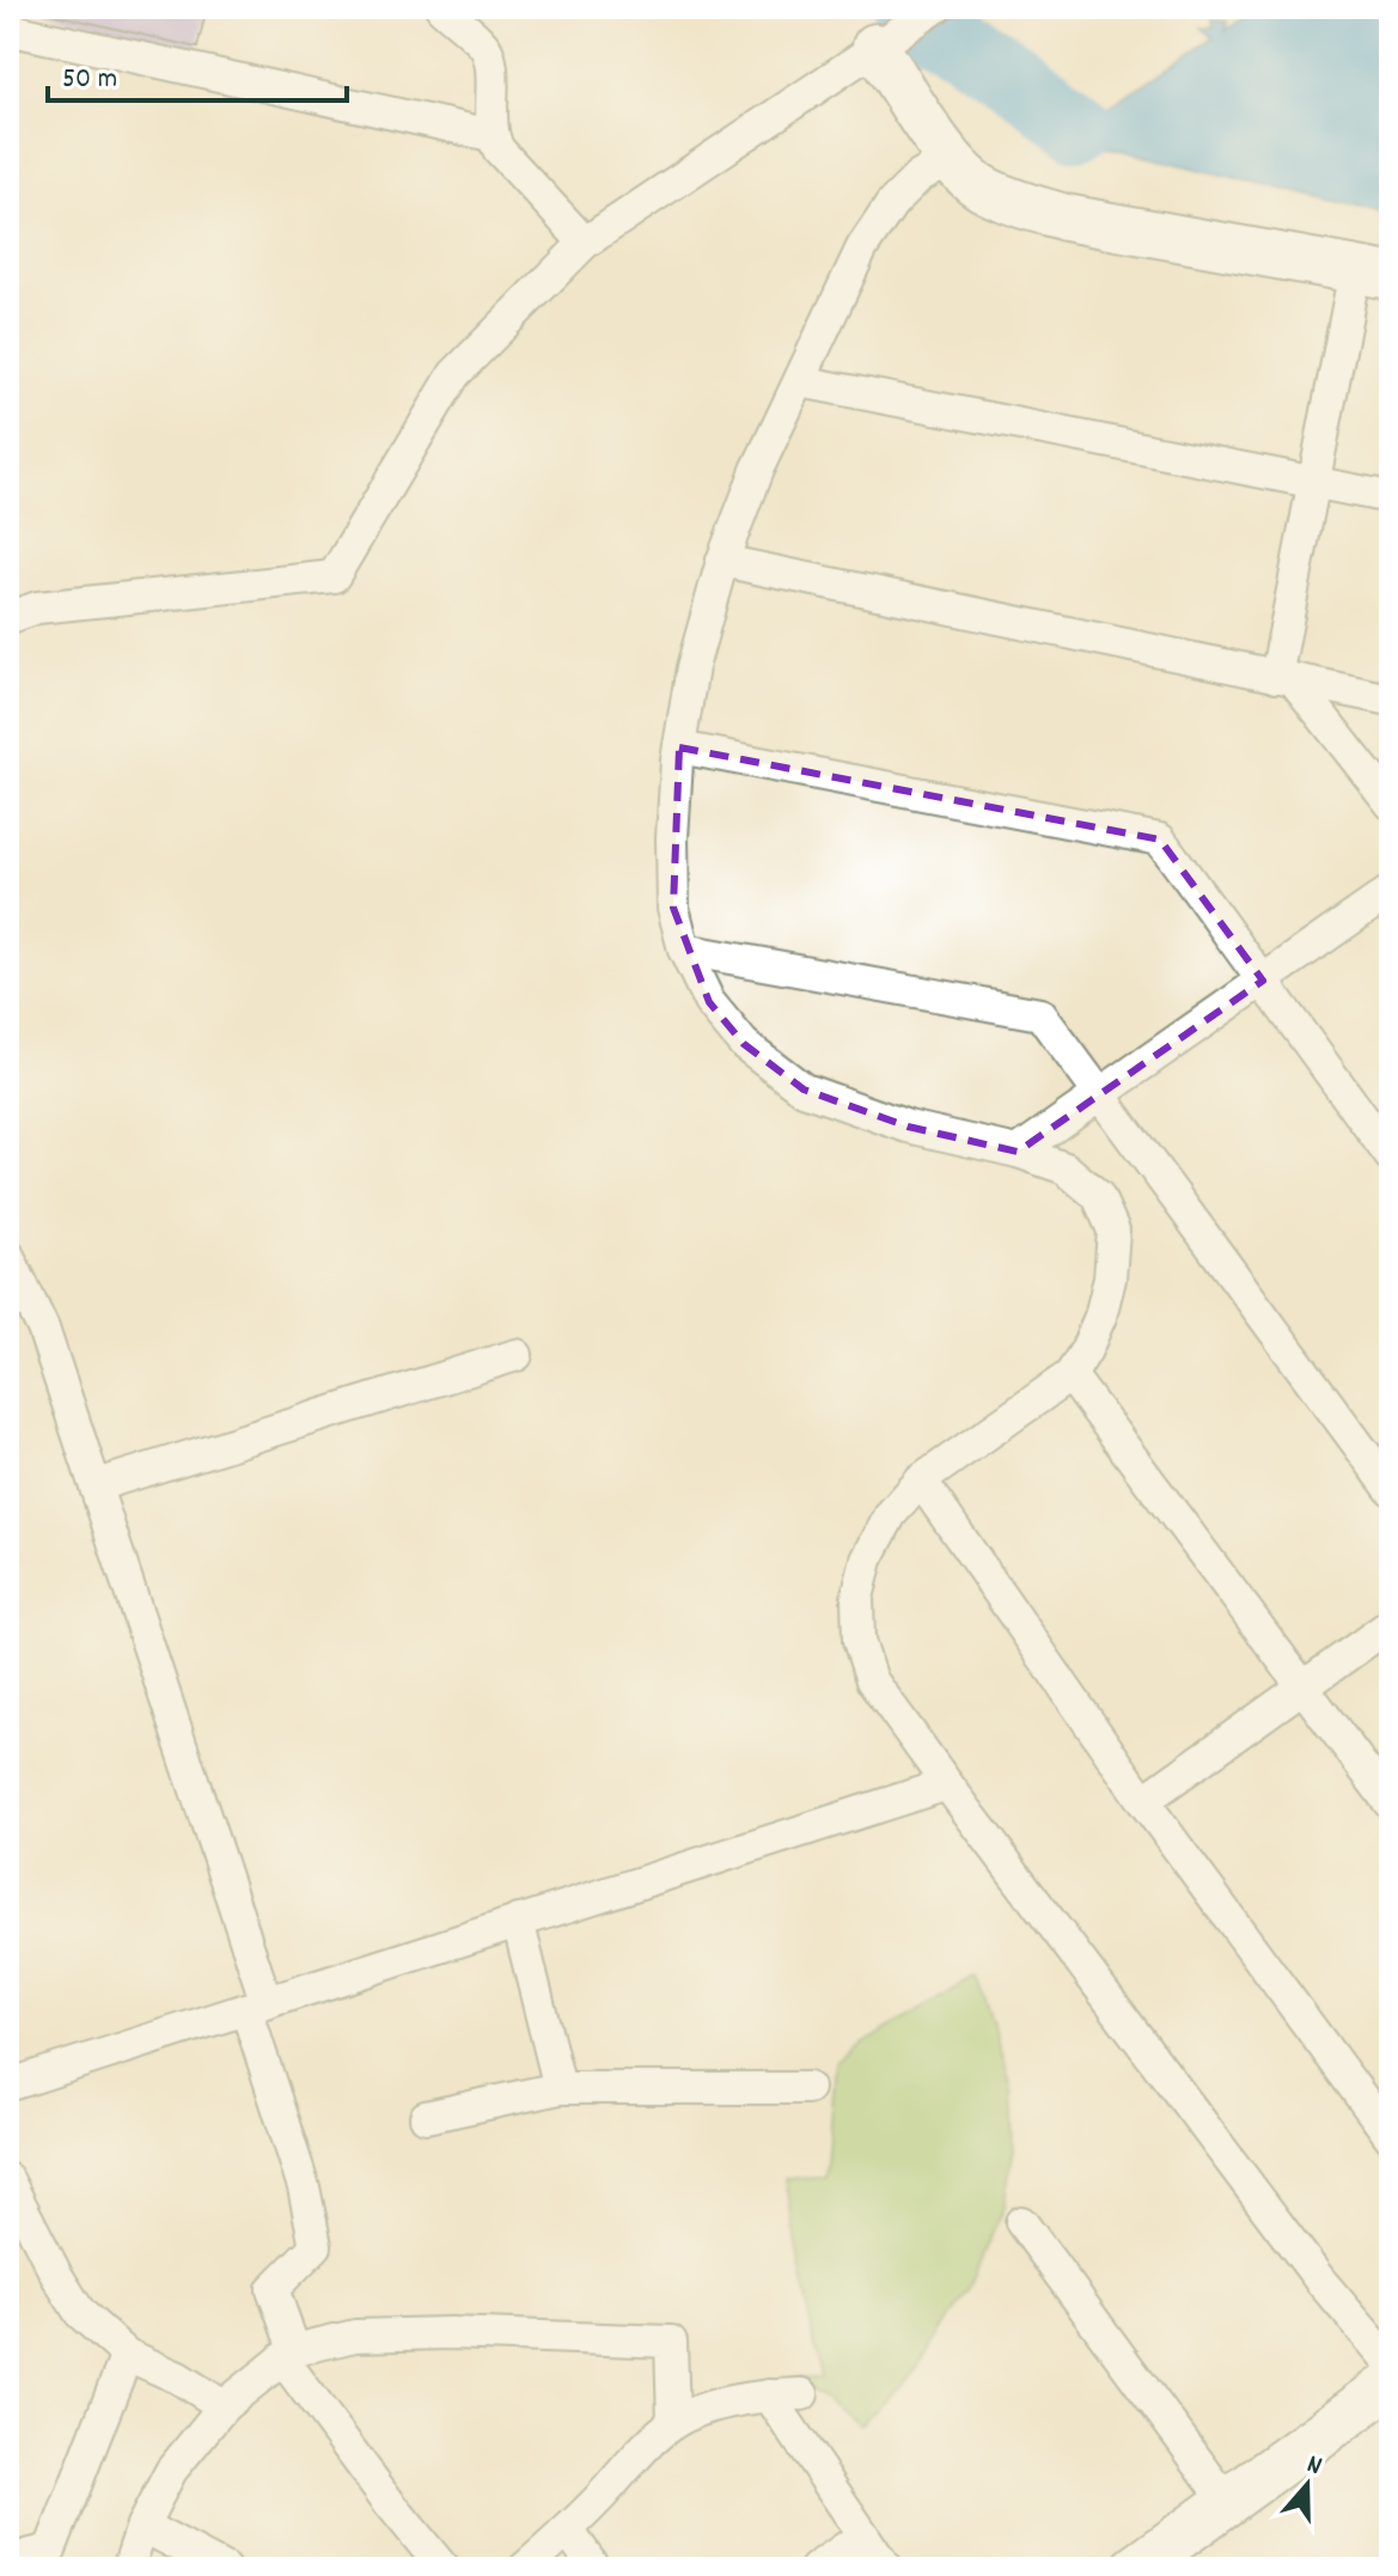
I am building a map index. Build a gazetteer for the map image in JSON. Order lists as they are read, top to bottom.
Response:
{
  "scale_bar": "50 m",
  "north": "top"
}
